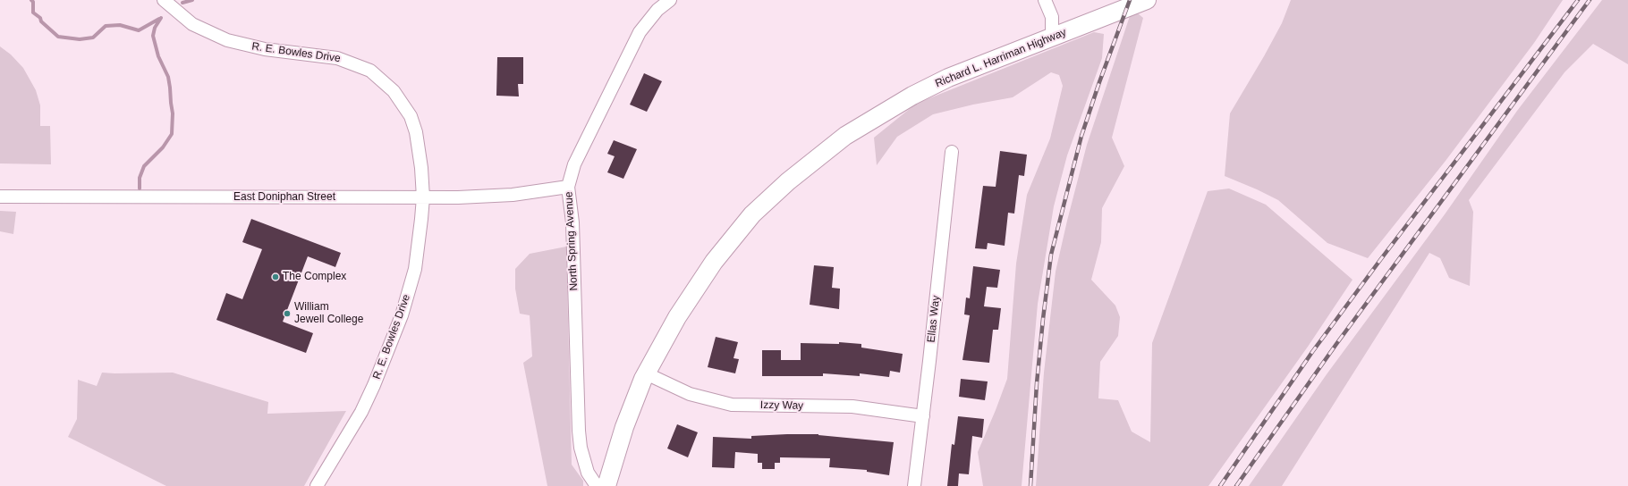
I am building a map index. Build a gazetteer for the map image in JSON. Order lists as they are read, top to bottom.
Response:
{
  "streets": {
    "main road": ["Richard L. Harriman Highway"],
    "street": [
      "R. E. Bowles Drive",
      "East Doniphan Street",
      "North Spring Avenue",
      "Ellas Way",
      "Izzy Way"
    ]
  },
  "crossings": [
    ["R. E. Bowles Drive", "East Doniphan Street"],
    ["Richard L. Harriman Highway", "Izzy Way"],
    ["East Doniphan Street", "North Spring Avenue"],
    ["Ellas Way", "Izzy Way"]
  ],
  "places": ["The Complex", "William Jewell College"]
}
